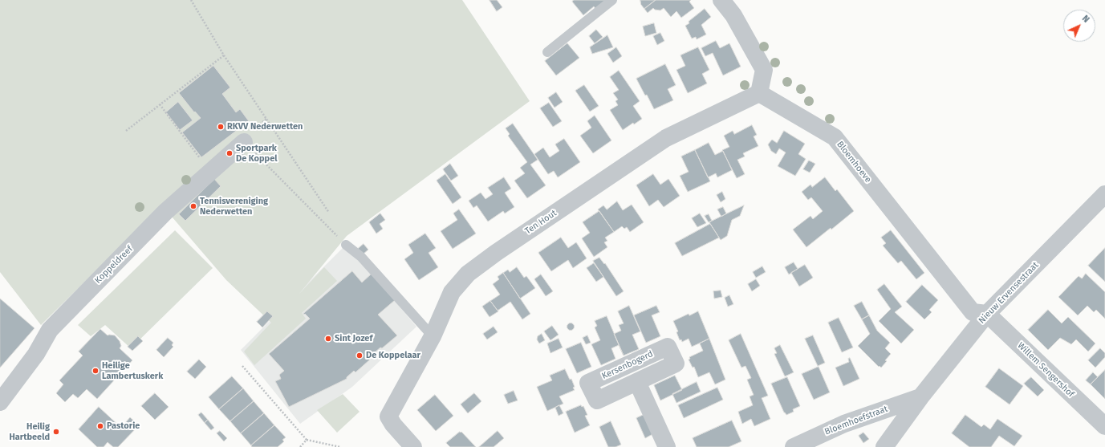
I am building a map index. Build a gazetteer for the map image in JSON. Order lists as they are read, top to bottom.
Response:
{
  "streets": {
    "street": [
      "Bloemhoeve",
      "Ten Hout",
      "Koppeldreef",
      "Nieuw Ervensestraat",
      "Willem Sengershof",
      "Bloemhoefstraat"
    ]
  },
  "crossings": [
    ["Bloemhoeve", "Ten Hout"],
    ["Bloemhoeve", "Nieuw Ervensestraat"],
    ["Bloemhoeve", "Willem Sengershof"],
    ["Nieuw Ervensestraat", "Willem Sengershof"],
    ["Nieuw Ervensestraat", "Bloemhoefstraat"]
  ],
  "places": [
    "RKVV Nederwetten",
    "Sportpark De Koppel",
    "Tennisvereniging Nederwetten",
    "Sint Jozef",
    "De Koppelaar",
    "Heilige Lambertuskerk",
    "Pastorie",
    "Heilig Hartbeeld"
  ],
  "north": "top right"
}
